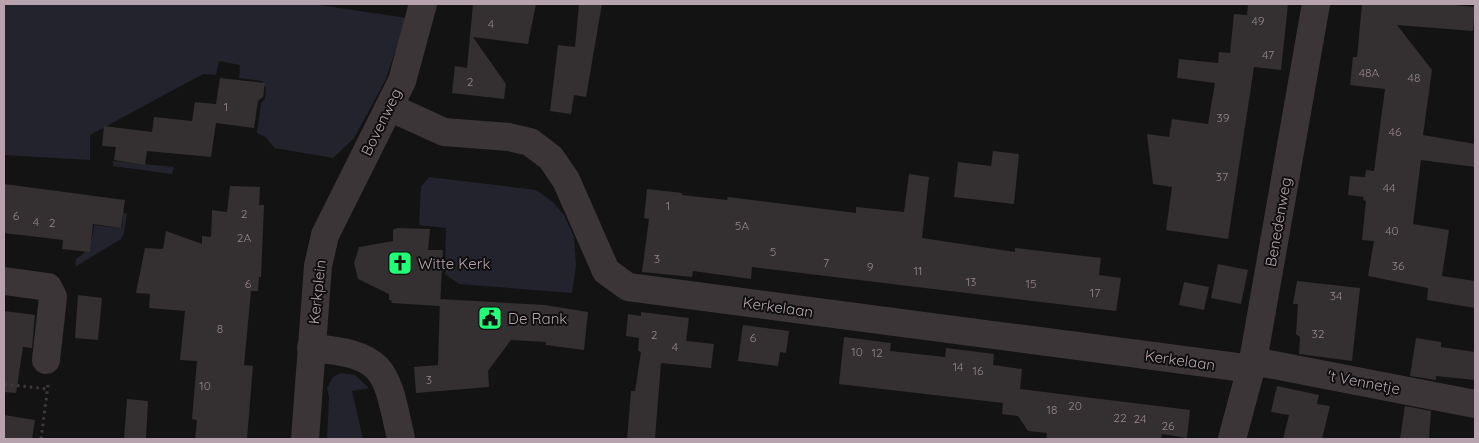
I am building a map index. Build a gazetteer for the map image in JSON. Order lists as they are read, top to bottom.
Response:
{
  "streets": {
    "street": [
      "Bovenweg",
      "Benedenweg",
      "Kerkplein",
      "Kerkelaan",
      "'t Vennetje"
    ]
  },
  "crossings": [
    ["Bovenweg", "Kerkplein"],
    ["Bovenweg", "Kerkelaan"],
    ["Benedenweg", "Kerkelaan"],
    ["Benedenweg", "'t Vennetje"],
    ["Kerkelaan", "'t Vennetje"]
  ],
  "places": {
    "church": ["Witte Kerk"],
    "public building": ["De Rank"]
  },
  "house_numbers": [
    "49",
    "4",
    "47",
    "48A",
    "48",
    "2",
    "1",
    "39",
    "46",
    "37",
    "44",
    "1",
    "2",
    "6",
    "4",
    "2",
    "5A",
    "40",
    "2A",
    "5",
    "3",
    "7",
    "36",
    "9",
    "11",
    "13",
    "6",
    "15",
    "17",
    "34",
    "8",
    "32",
    "2",
    "6",
    "4",
    "10",
    "12",
    "14",
    "16",
    "3",
    "10",
    "20",
    "18",
    "22",
    "24",
    "26"
  ]
}
